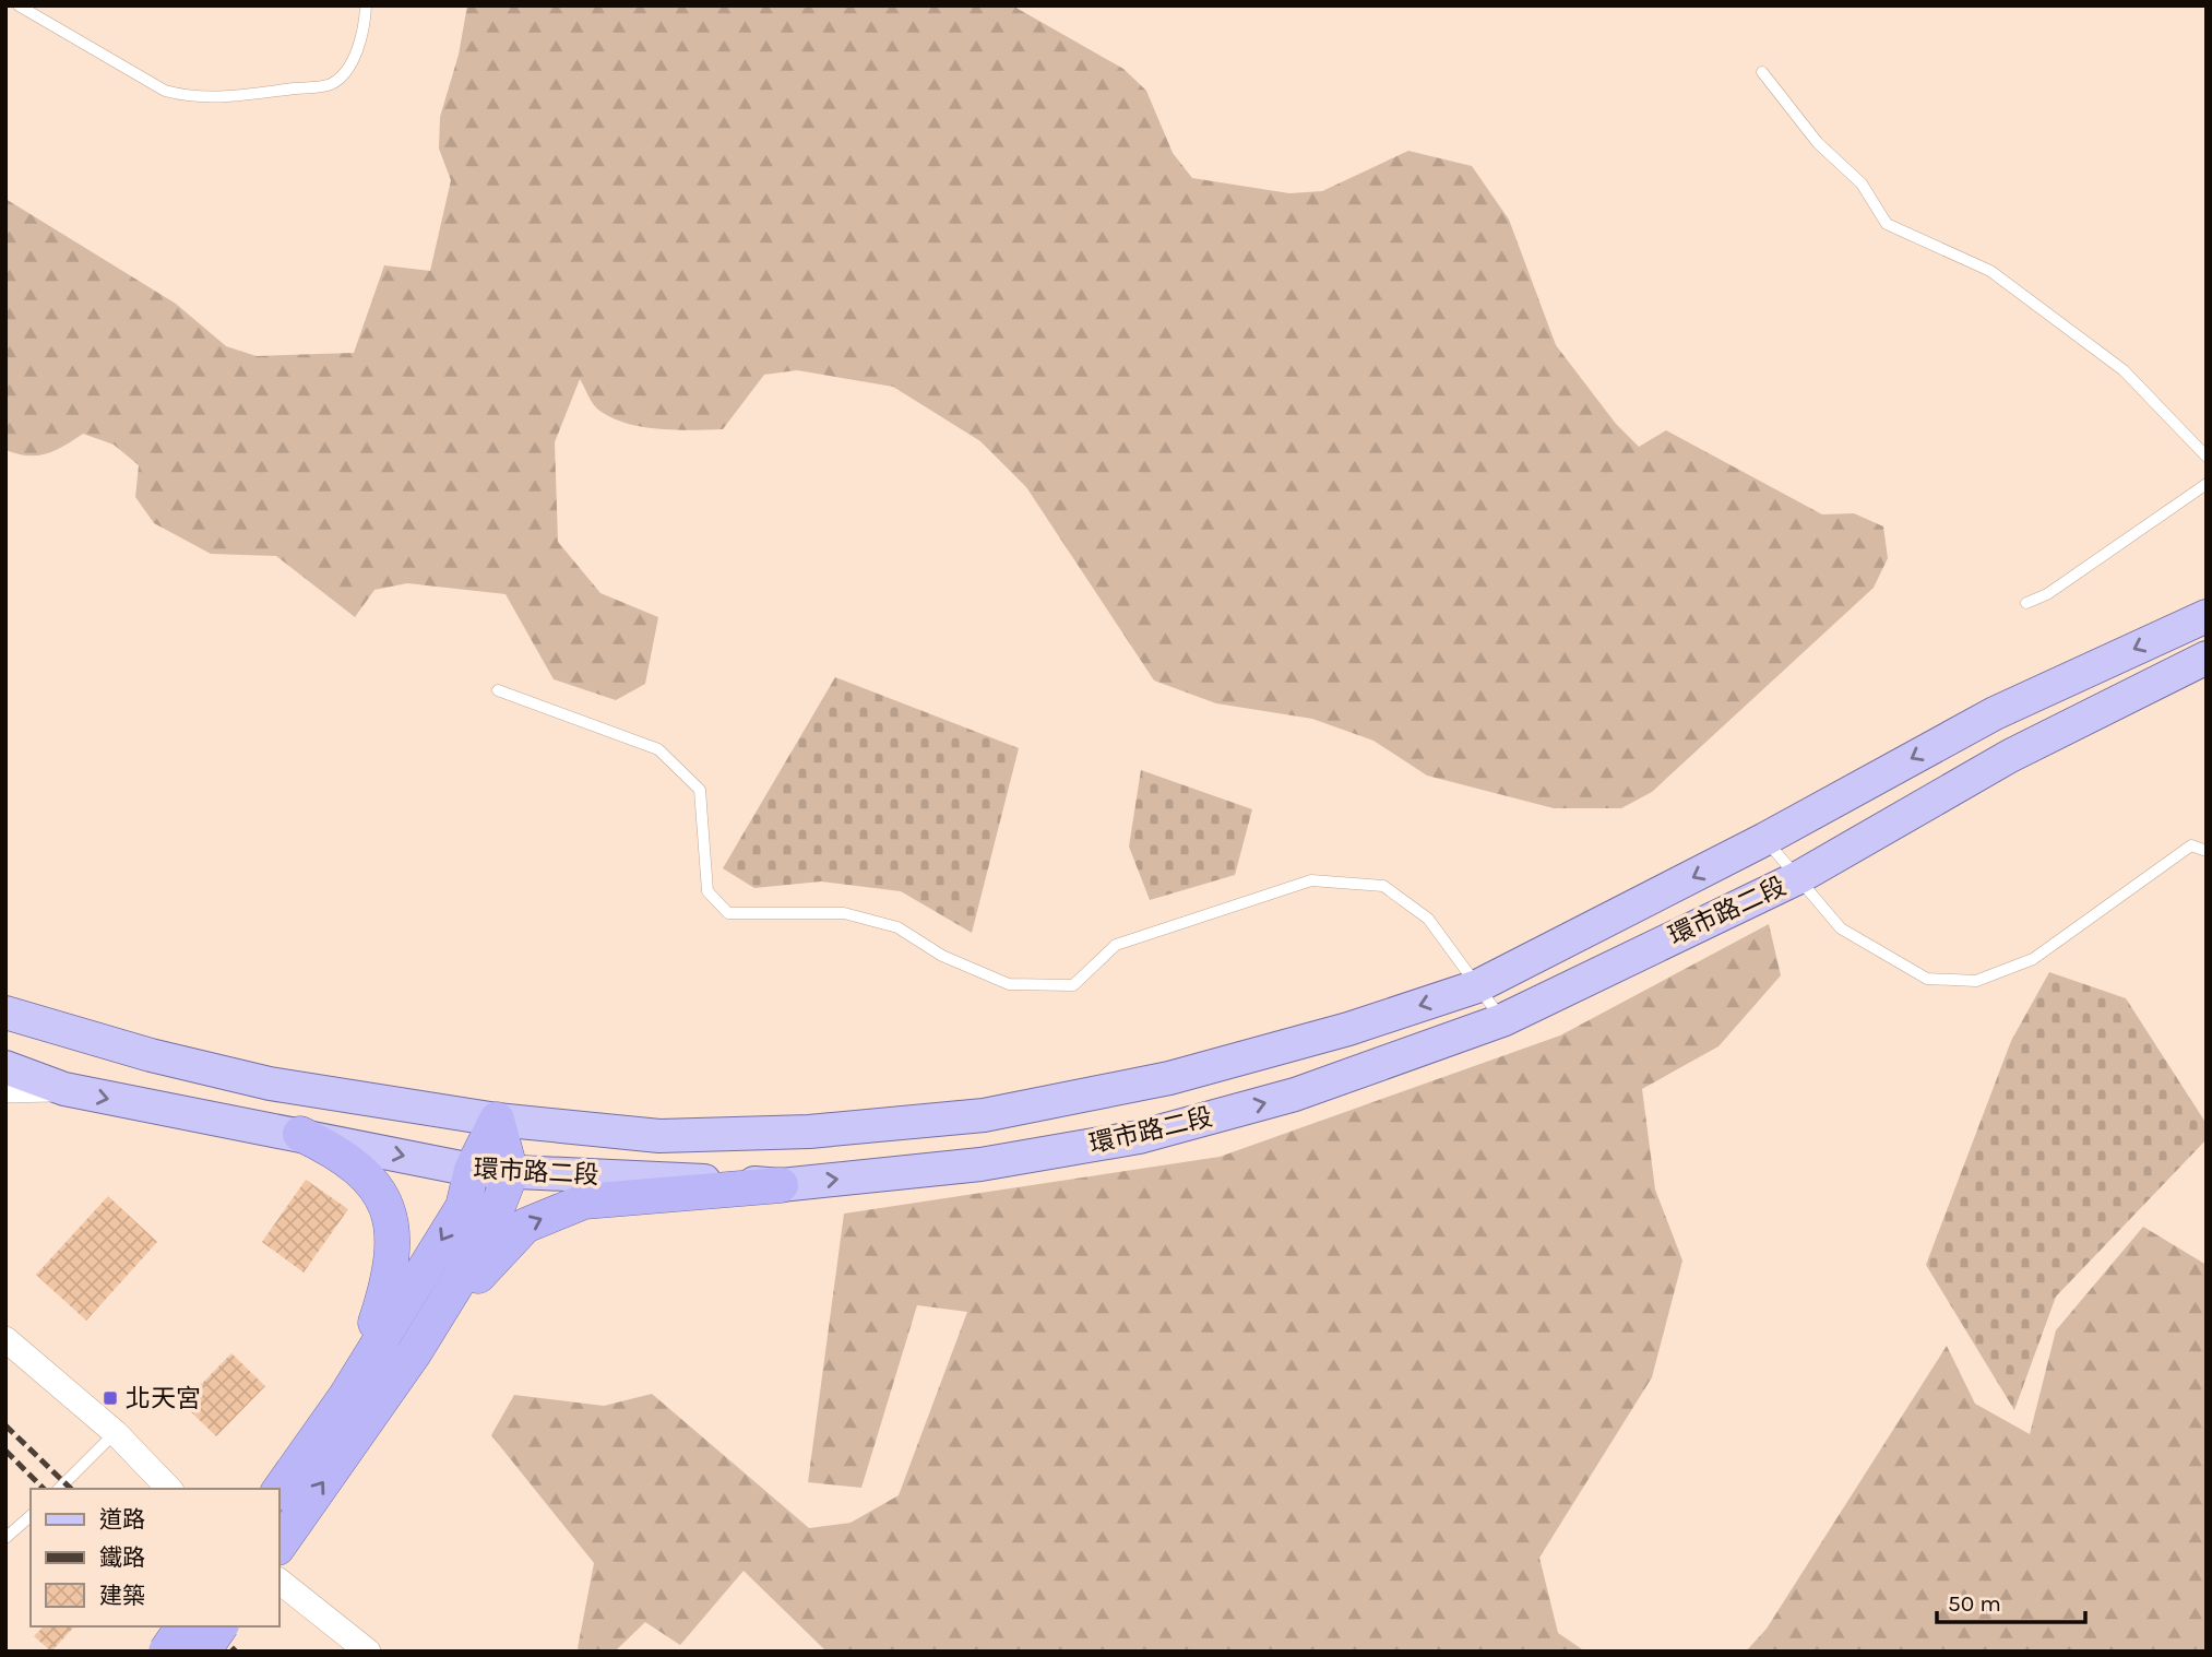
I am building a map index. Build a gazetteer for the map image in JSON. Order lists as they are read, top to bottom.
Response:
{
  "streets": {
    "main road": ["環市路二段"]
  },
  "places": {
    "transit": ["北天宮"]
  },
  "legend": ["道路", "鐵路", "建築"],
  "scale_bar": "50 m"
}
